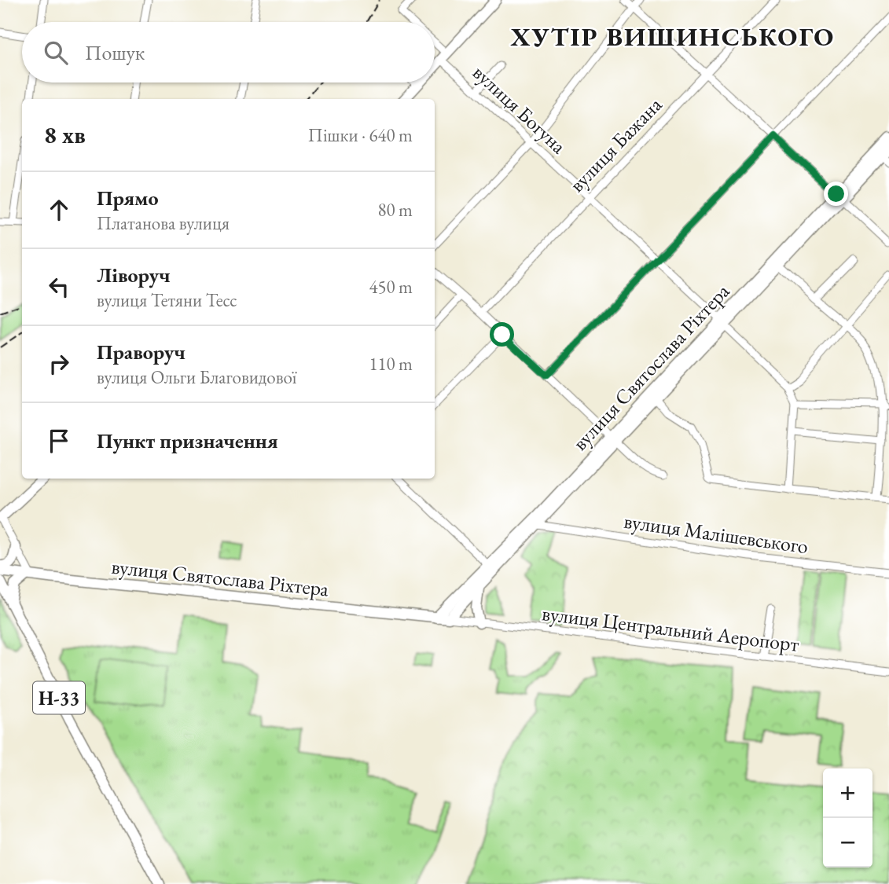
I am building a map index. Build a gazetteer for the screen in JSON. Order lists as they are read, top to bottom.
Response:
{
  "streets": {
    "main road": ["вулиця Святослава Ріхтера", "Н-33"],
    "street": [
      "вулиця Богуна",
      "вулиця Бажана",
      "вулиця Малішевського",
      "вулиця Центральний Аеропорт"
    ]
  },
  "crossings": [
    ["вулиця Богуна", "вулиця Бажана"],
    ["вулиця Богуна", "вулиця Святослава Ріхтера"],
    ["вулиця Святослава Ріхтера", "вулиця Малішевського"],
    ["вулиця Святослава Ріхтера", "вулиця Центральний Аеропорт"]
  ],
  "districts": ["ХУТІР ВИШИНСЬКОГО"],
  "page": {
    "search": "Пошук",
    "heading": ["8 хв", "Пішки · 640 m"],
    "list": [
      ["Прямо", "Платанова вулиця", "80 m"],
      ["Ліворуч", "вулиця Тетяни Тесс", "450 m"],
      ["Праворуч", "вулиця Ольги Благовидової", "110 m"],
      "Пункт призначення"
    ],
    "map_buttons": ["+", "−"]
  }
}
